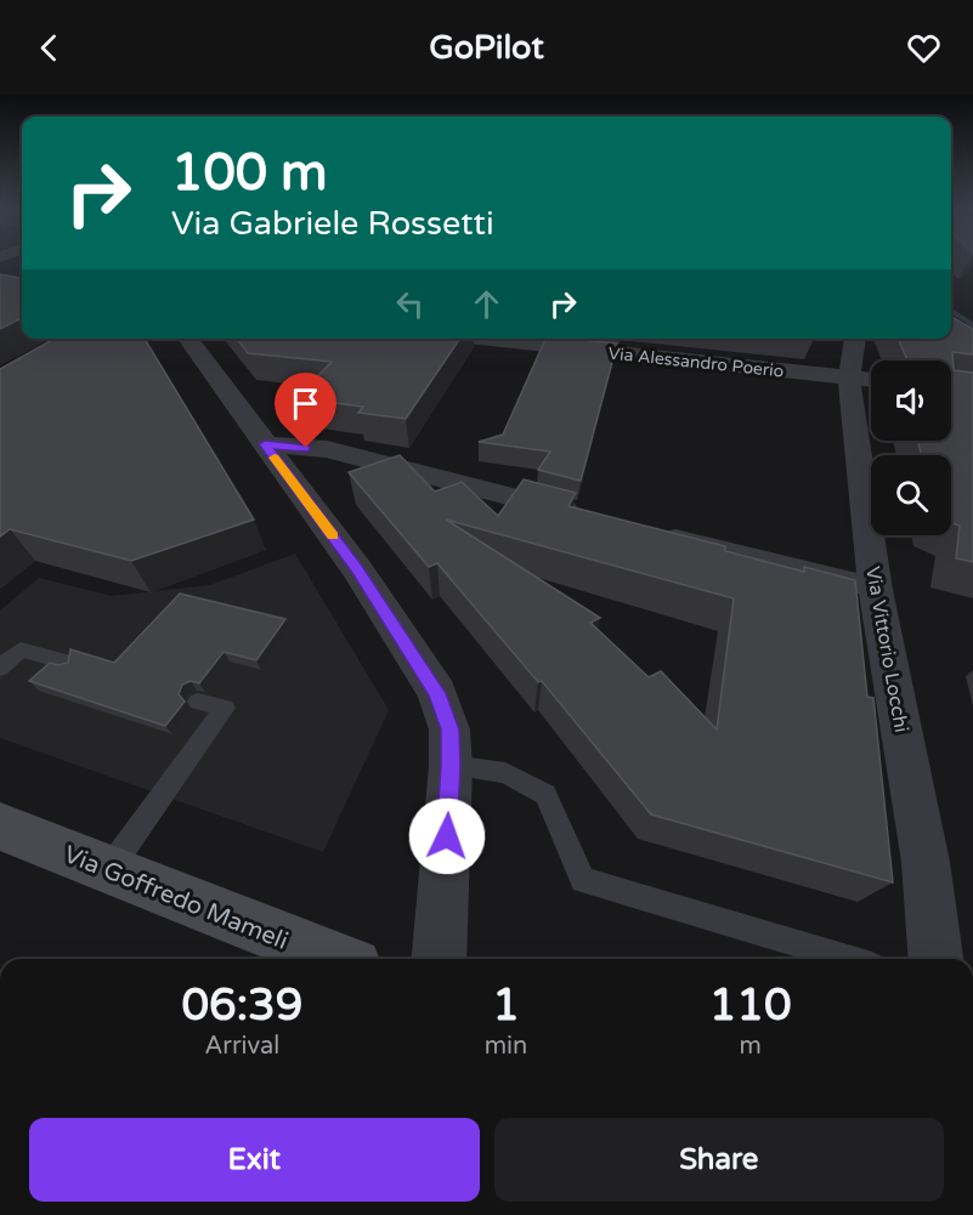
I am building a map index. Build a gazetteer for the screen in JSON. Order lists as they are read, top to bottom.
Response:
{
  "streets": {
    "main road": ["Via Goffredo Mameli"],
    "street": ["Via Alessandro Poerio", "Via Vittorio Locchi"]
  },
  "crossings": [
    ["Via Alessandro Poerio", "Via Vittorio Locchi"]
  ],
  "page": {
    "header": "GoPilot",
    "turn": ["100 m", "Via Gabriele Rossetti"],
    "eta": [
      "06:39",
      "Arrival",
      "1",
      "min",
      "110",
      "m"
    ],
    "buttons": ["Exit", "Share"]
  }
}
